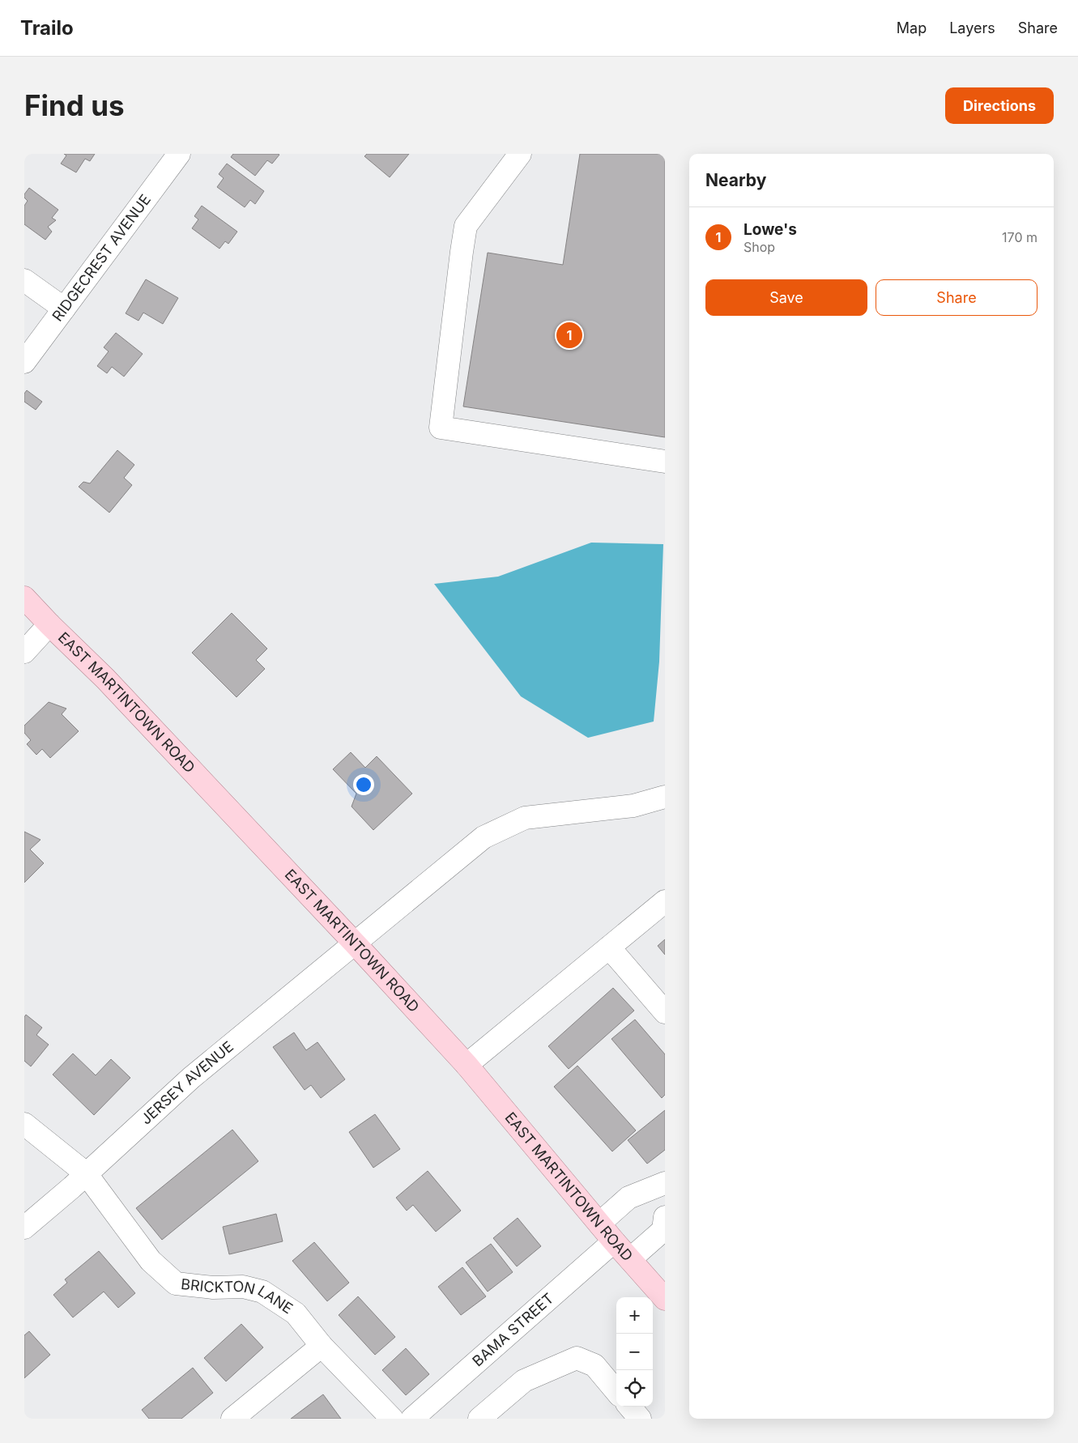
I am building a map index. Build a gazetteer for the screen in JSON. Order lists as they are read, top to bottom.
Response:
{
  "streets": {
    "main road": ["EAST MARTINTOWN ROAD"],
    "street": [
      "RIDGECREST AVENUE",
      "JERSEY AVENUE",
      "BRICKTON LANE",
      "BAMA STREET"
    ]
  },
  "crossings": [
    ["EAST MARTINTOWN ROAD", "JERSEY AVENUE"],
    ["EAST MARTINTOWN ROAD", "BAMA STREET"],
    ["JERSEY AVENUE", "BRICKTON LANE"]
  ],
  "page": {
    "header": "Trailo",
    "nav": ["Map", "Layers", "Share"],
    "buttons": [
      "Directions",
      ["Save", "Share"]
    ],
    "title": "Find us",
    "heading": "Nearby",
    "list": [
      {
        "mark": "1",
        "name": "Lowe's",
        "note": "Shop",
        "value": "170 m"
      }
    ],
    "pins": "1",
    "map_buttons": ["+", "−"]
  }
}
